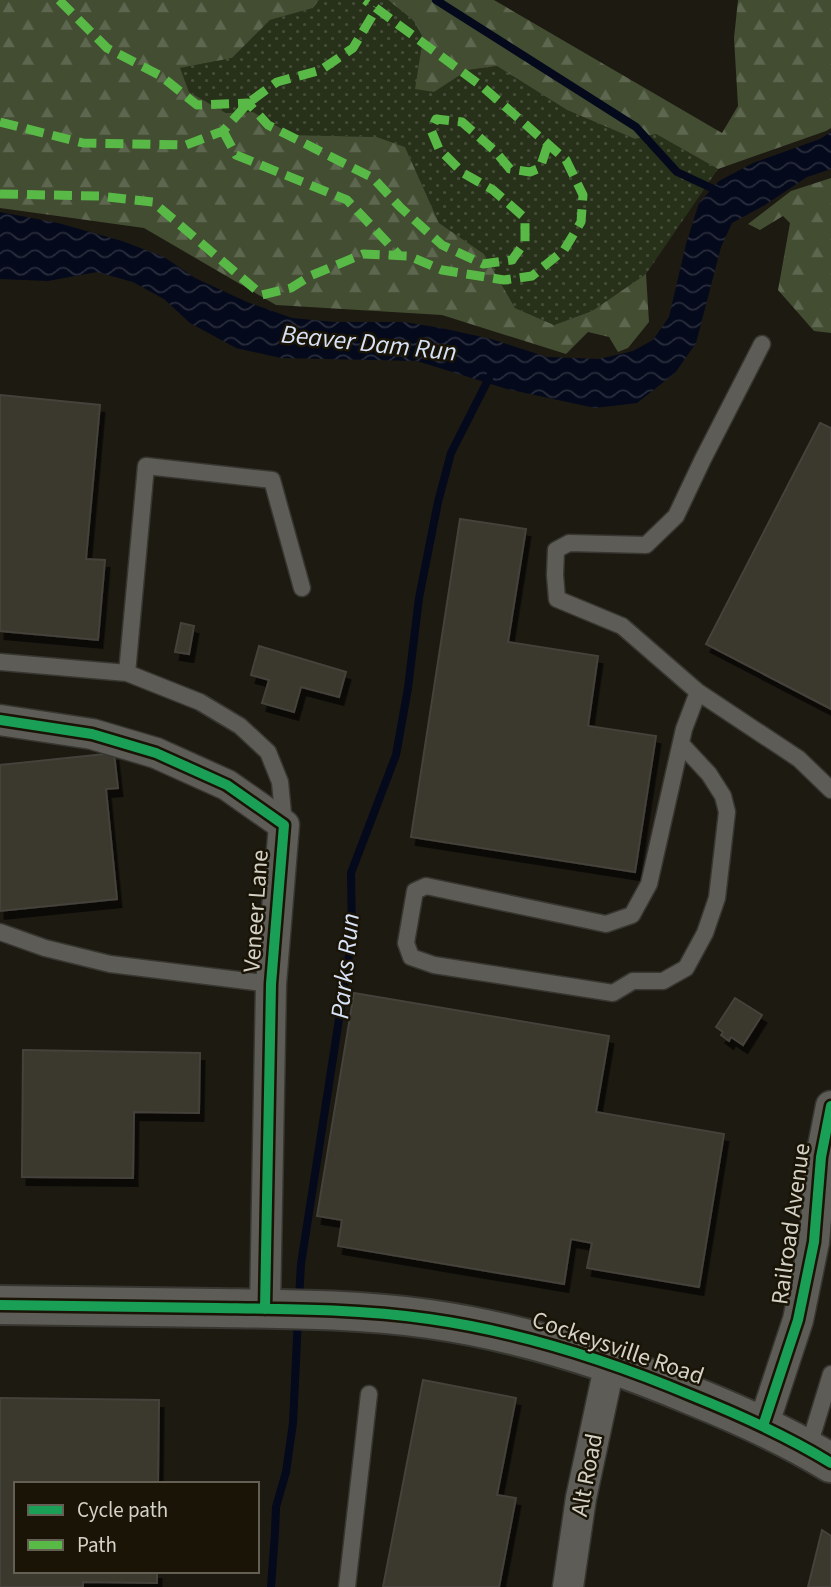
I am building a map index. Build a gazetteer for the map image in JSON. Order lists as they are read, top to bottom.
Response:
{
  "streets": {
    "street": [
      "Veneer Lane",
      "Railroad Avenue",
      "Cockeysville Road",
      "Alt Road"
    ]
  },
  "crossings": [
    ["Veneer Lane", "Cockeysville Road"],
    ["Railroad Avenue", "Cockeysville Road"],
    ["Cockeysville Road", "Alt Road"]
  ],
  "water": ["Beaver Dam Run", "Parks Run"],
  "legend": ["Cycle path", "Path"]
}
